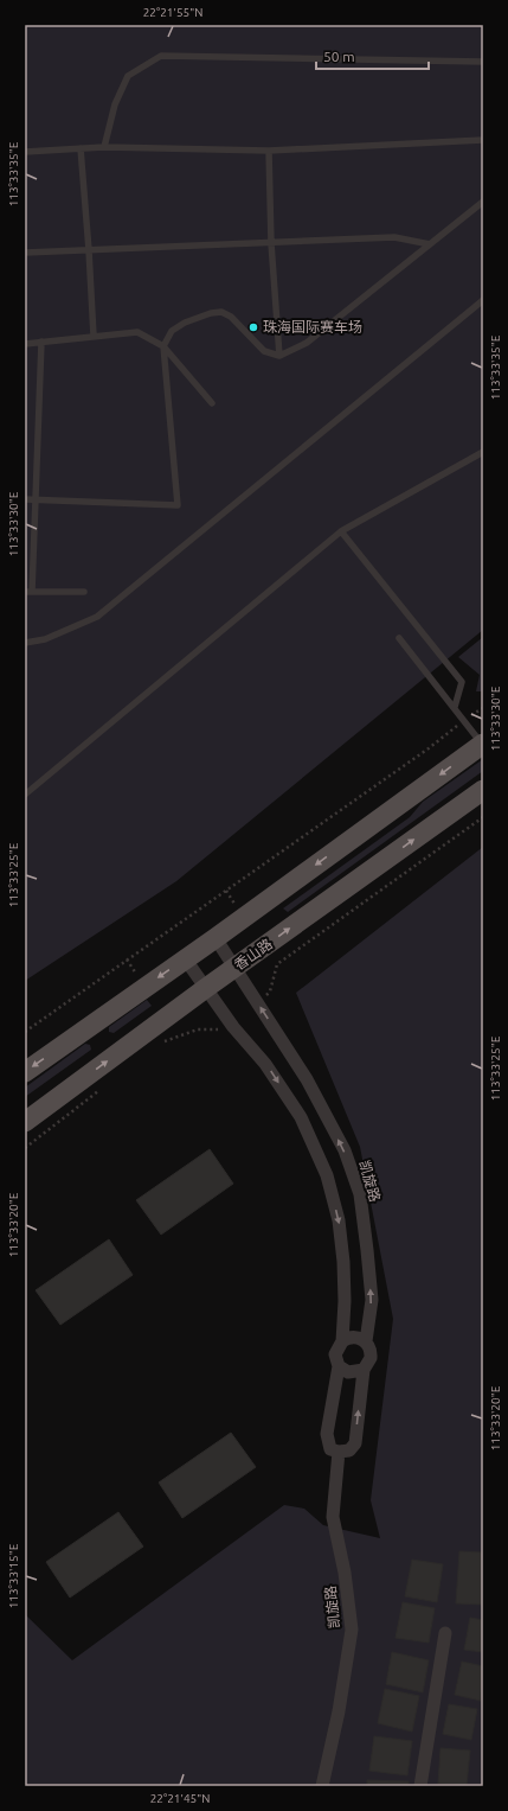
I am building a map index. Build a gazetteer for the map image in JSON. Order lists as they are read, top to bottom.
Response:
{
  "streets": {
    "main road": ["香山路"],
    "street": ["凯旋路"]
  },
  "crossings": [
    ["香山路", "凯旋路"]
  ],
  "places": ["珠海国际赛车场"],
  "scale_bar": "50 m",
  "coordinates": [
    "22°21'55\"N",
    "113°33'35\"E",
    "113°33'30\"E",
    "113°33'25\"E",
    "113°33'20\"E",
    "113°33'15\"E",
    "22°21'45\"N"
  ]
}
